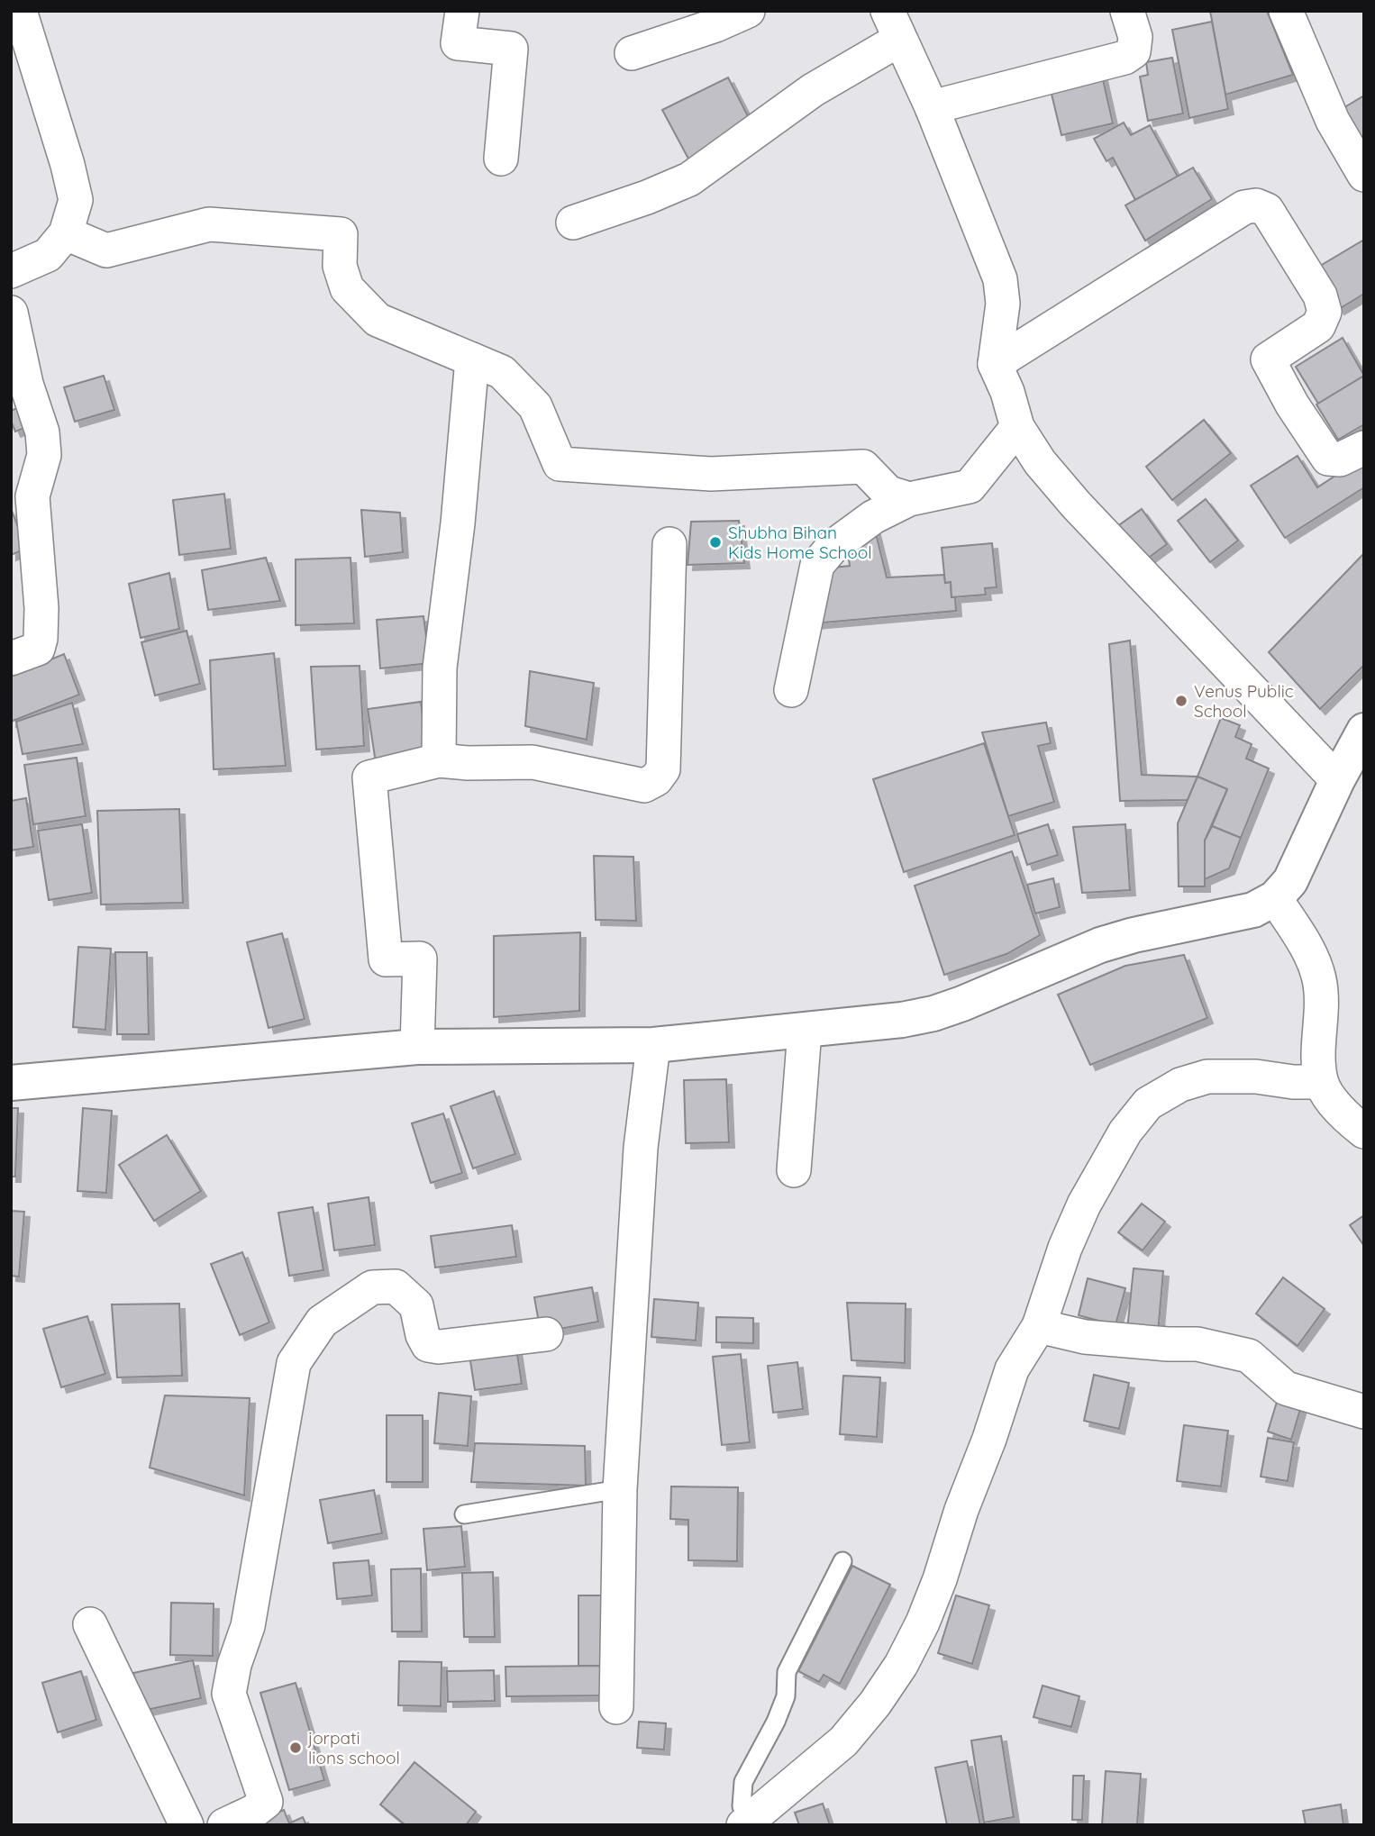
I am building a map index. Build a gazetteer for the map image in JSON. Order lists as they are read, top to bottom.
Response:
{
  "places": ["Shubha Bihan Kids Home School", "Venus Public School", "jorpati lions school"]
}
